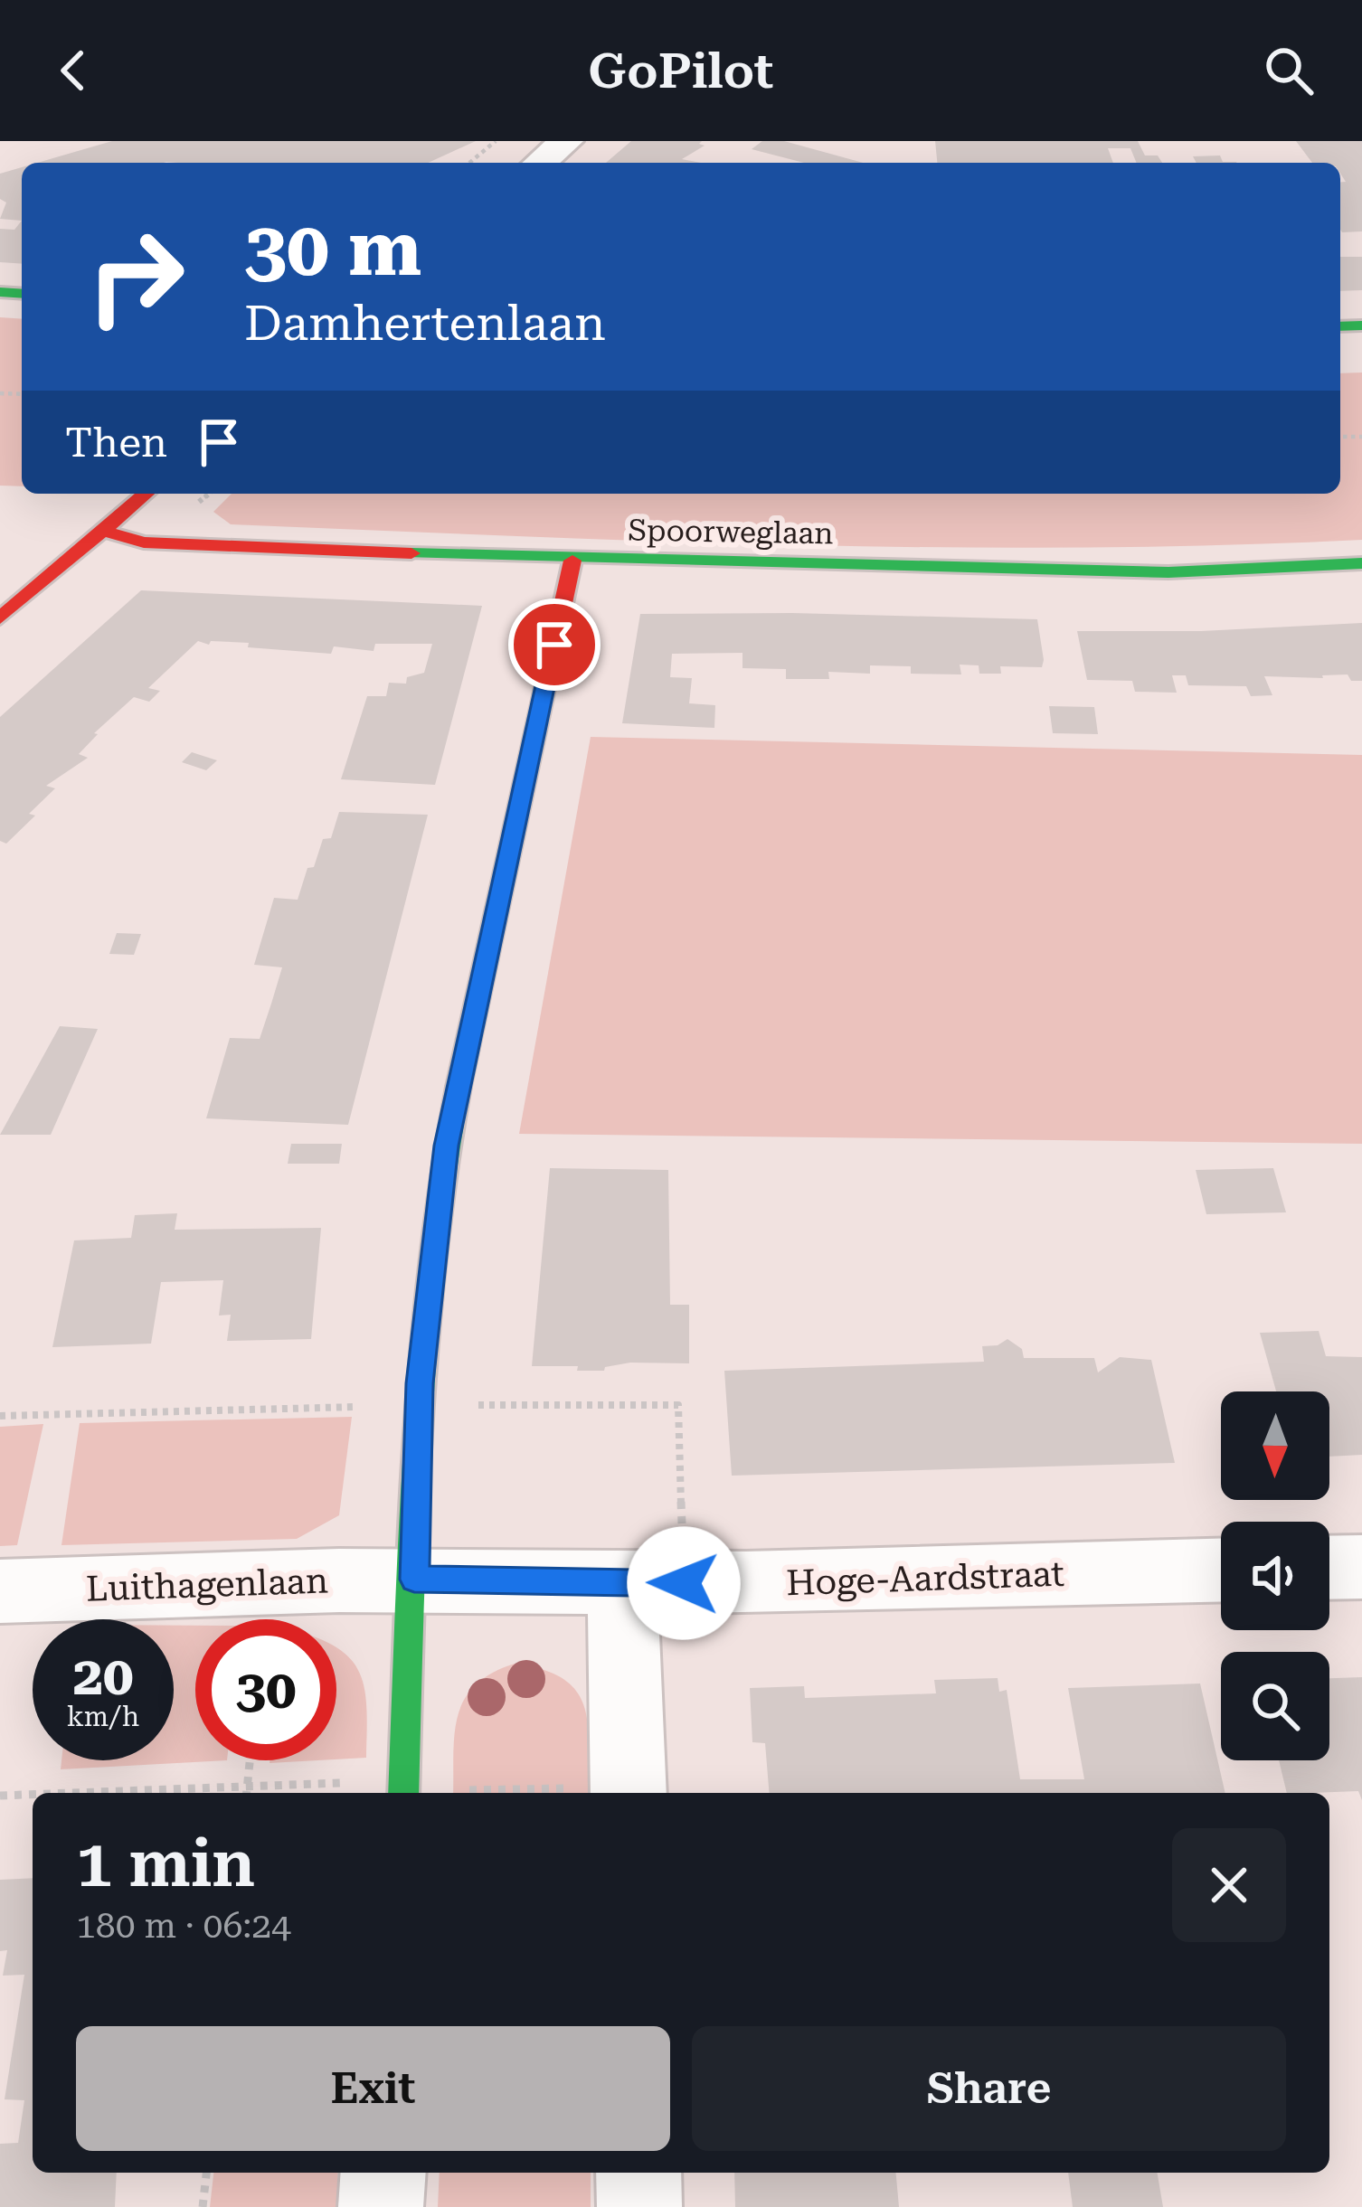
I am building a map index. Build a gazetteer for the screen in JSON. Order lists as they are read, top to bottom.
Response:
{
  "streets": {
    "street": ["Spoorweglaan", "Hoge-Aardstraat", "Luithagenlaan"]
  },
  "crossings": [
    ["Hoge-Aardstraat", "Luithagenlaan"]
  ],
  "north": "bottom",
  "page": {
    "header": "GoPilot",
    "turn": ["30 m", "Damhertenlaan"],
    "then": "Then",
    "speed": "20 km/h",
    "limit": "30",
    "heading": ["1 min", "180 m · 06:24"],
    "buttons": ["Exit", "Share"]
  }
}
